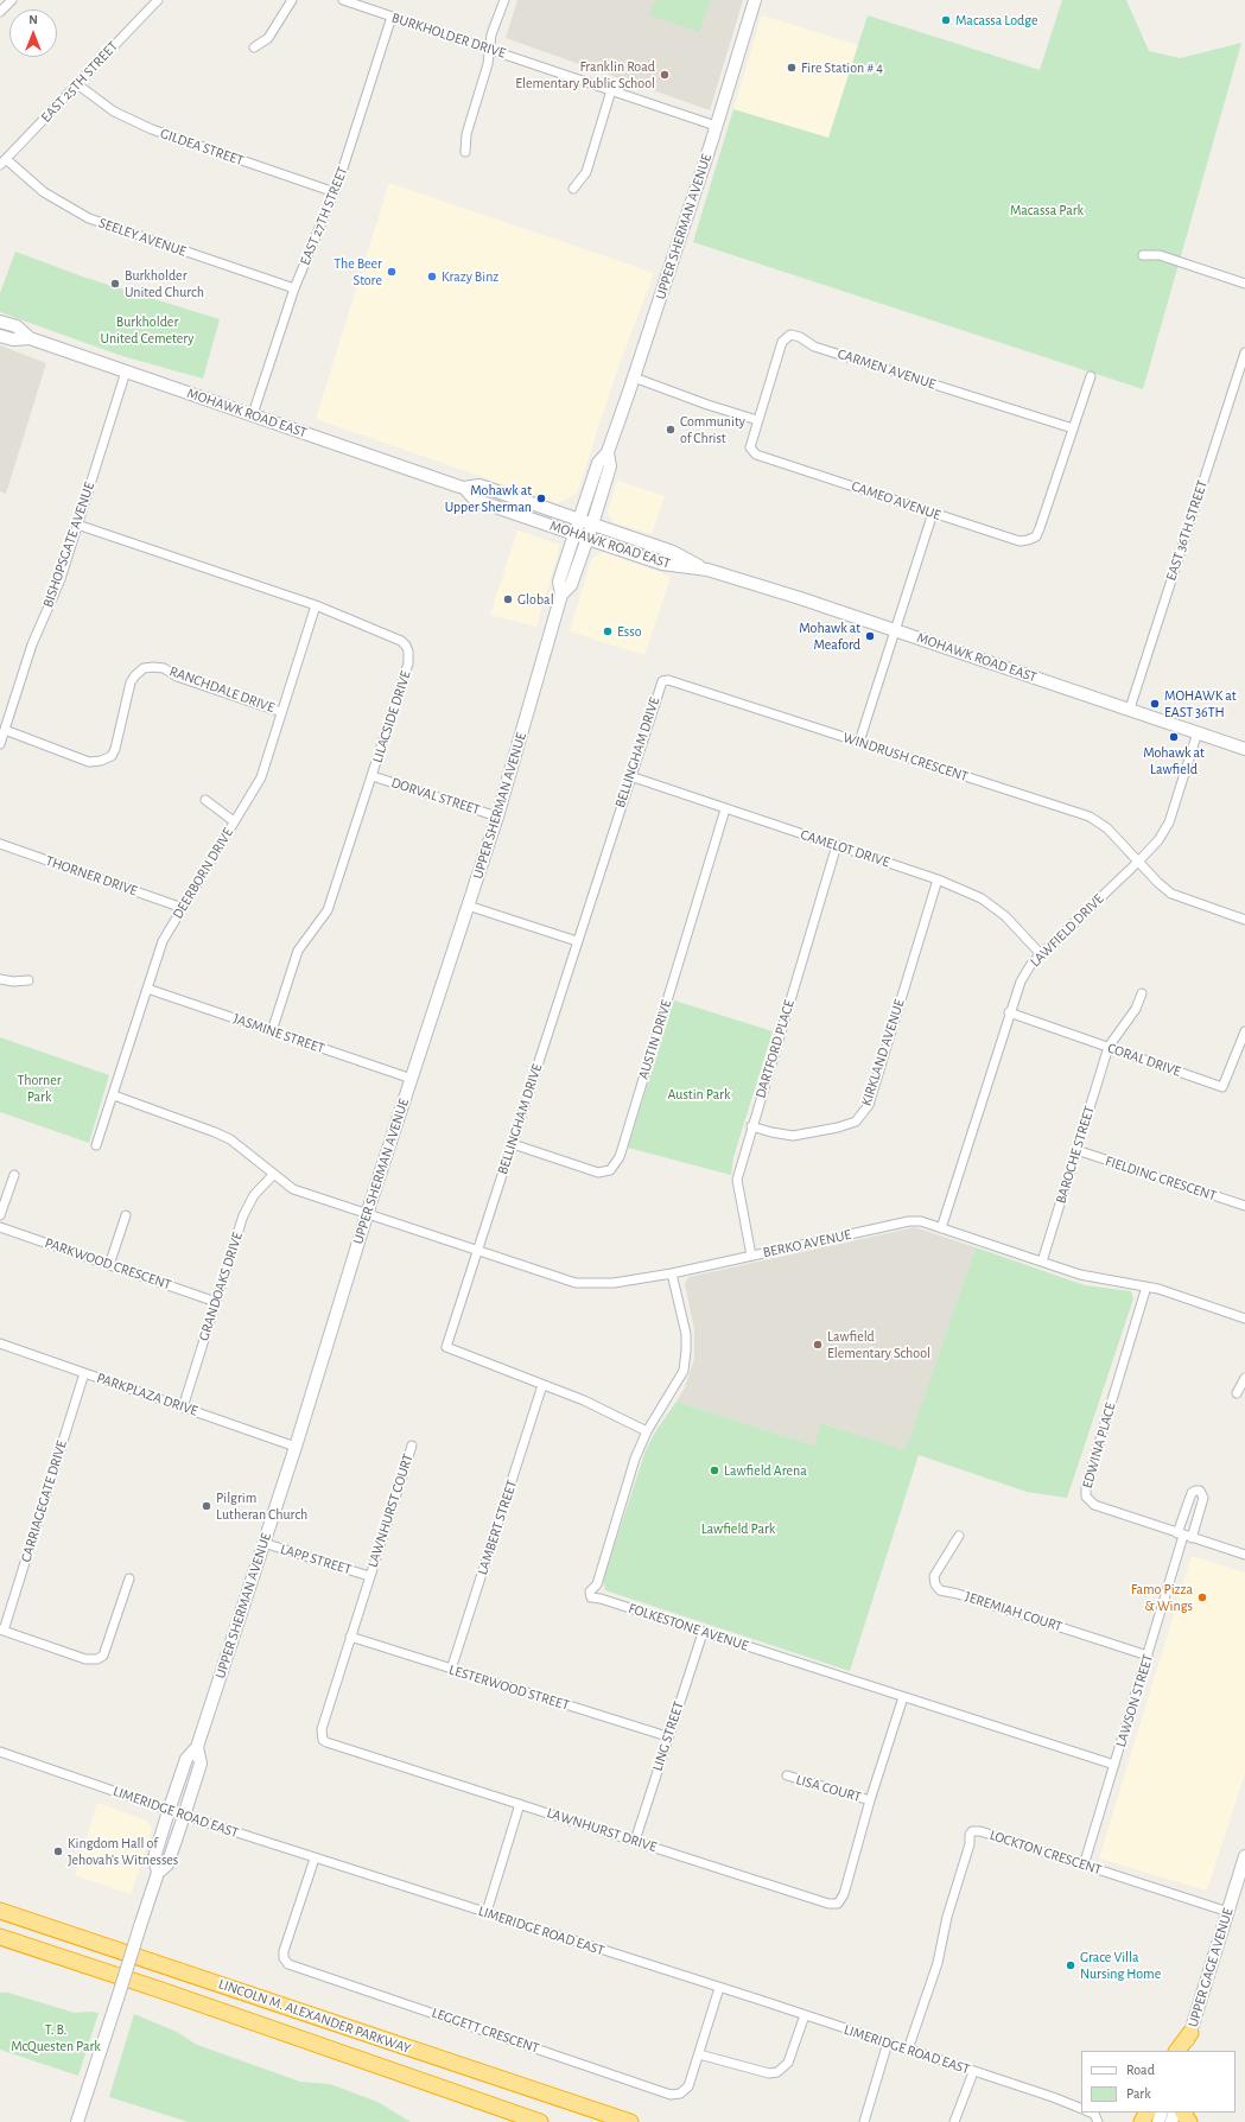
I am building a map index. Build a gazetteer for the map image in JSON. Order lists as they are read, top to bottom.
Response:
{
  "streets": {
    "highway": ["LINCOLN M. ALEXANDER PARKWAY"],
    "main road": ["UPPER SHERMAN AVENUE", "MOHAWK ROAD EAST", "UPPER GAGE AVENUE"],
    "street": [
      "BURKHOLDER DRIVE",
      "EAST 25TH STREET",
      "GILDEA STREET",
      "EAST 27TH STREET",
      "SEELEY AVENUE",
      "CARMEN AVENUE",
      "CAMEO AVENUE",
      "EAST 36TH STREET",
      "BISHOPSGATE AVENUE",
      "RANCHDALE DRIVE",
      "LILACSIDE DRIVE",
      "BELLINGHAM DRIVE",
      "WINDRUSH CRESCENT",
      "DORVAL STREET",
      "CAMELOT DRIVE",
      "DEERBORN DRIVE",
      "THORNER DRIVE",
      "LAWFIELD DRIVE",
      "JASMINE STREET",
      "AUSTIN DRIVE",
      "DARTFORD PLACE",
      "KIRKLAND AVENUE",
      "CORAL DRIVE",
      "BAROCHE STREET",
      "FIELDING CRESCENT",
      "BERKO AVENUE",
      "PARKWOOD CRESCENT",
      "GRANDOAKS DRIVE",
      "PARKPLAZA DRIVE",
      "EDWINA PLACE",
      "CARRIAGEGATE DRIVE",
      "LAWNHURST COURT",
      "LAMBERT STREET",
      "LAPP STREET",
      "JEREMIAH COURT",
      "FOLKESTONE AVENUE",
      "LESTERWOOD STREET",
      "LAWSON STREET",
      "LING STREET",
      "LISA COURT",
      "LIMERIDGE ROAD EAST",
      "LAWNHURST DRIVE",
      "LOCKTON CRESCENT",
      "LEGGETT CRESCENT"
    ]
  },
  "crossings": [
    ["BURKHOLDER DRIVE", "EAST 27TH STREET"],
    ["BURKHOLDER DRIVE", "UPPER SHERMAN AVENUE"],
    ["EAST 25TH STREET", "GILDEA STREET"],
    ["EAST 25TH STREET", "SEELEY AVENUE"],
    ["GILDEA STREET", "EAST 27TH STREET"],
    ["EAST 27TH STREET", "SEELEY AVENUE"],
    ["EAST 27TH STREET", "MOHAWK ROAD EAST"],
    ["UPPER SHERMAN AVENUE", "MOHAWK ROAD EAST"],
    ["UPPER SHERMAN AVENUE", "DORVAL STREET"],
    ["UPPER SHERMAN AVENUE", "JASMINE STREET"],
    ["UPPER SHERMAN AVENUE", "BERKO AVENUE"],
    ["UPPER SHERMAN AVENUE", "PARKPLAZA DRIVE"],
    ["UPPER SHERMAN AVENUE", "LAPP STREET"],
    ["UPPER SHERMAN AVENUE", "LIMERIDGE ROAD EAST"],
    ["CARMEN AVENUE", "CAMEO AVENUE"],
    ["MOHAWK ROAD EAST", "EAST 36TH STREET"],
    ["MOHAWK ROAD EAST", "BISHOPSGATE AVENUE"],
    ["MOHAWK ROAD EAST", "LAWFIELD DRIVE"],
    ["BISHOPSGATE AVENUE", "RANCHDALE DRIVE"],
    ["BISHOPSGATE AVENUE", "LILACSIDE DRIVE"],
    ["RANCHDALE DRIVE", "DEERBORN DRIVE"],
    ["LILACSIDE DRIVE", "DORVAL STREET"],
    ["LILACSIDE DRIVE", "DEERBORN DRIVE"],
    ["LILACSIDE DRIVE", "JASMINE STREET"],
    ["BELLINGHAM DRIVE", "WINDRUSH CRESCENT"],
    ["BELLINGHAM DRIVE", "CAMELOT DRIVE"],
    ["BELLINGHAM DRIVE", "AUSTIN DRIVE"],
    ["BELLINGHAM DRIVE", "BERKO AVENUE"],
    ["BELLINGHAM DRIVE", "LAMBERT STREET"],
    ["BELLINGHAM DRIVE", "FOLKESTONE AVENUE"],
    ["WINDRUSH CRESCENT", "LAWFIELD DRIVE"],
    ["CAMELOT DRIVE", "LAWFIELD DRIVE"],
    ["CAMELOT DRIVE", "AUSTIN DRIVE"],
    ["CAMELOT DRIVE", "DARTFORD PLACE"],
    ["CAMELOT DRIVE", "KIRKLAND AVENUE"],
    ["DEERBORN DRIVE", "THORNER DRIVE"],
    ["DEERBORN DRIVE", "JASMINE STREET"],
    ["DEERBORN DRIVE", "BERKO AVENUE"],
    ["LAWFIELD DRIVE", "CORAL DRIVE"],
    ["LAWFIELD DRIVE", "BERKO AVENUE"],
    ["DARTFORD PLACE", "KIRKLAND AVENUE"],
    ["DARTFORD PLACE", "BERKO AVENUE"],
    ["CORAL DRIVE", "BAROCHE STREET"],
    ["BAROCHE STREET", "FIELDING CRESCENT"],
    ["BAROCHE STREET", "BERKO AVENUE"],
    ["BERKO AVENUE", "GRANDOAKS DRIVE"],
    ["BERKO AVENUE", "EDWINA PLACE"],
    ["BERKO AVENUE", "FOLKESTONE AVENUE"],
    ["PARKWOOD CRESCENT", "GRANDOAKS DRIVE"],
    ["GRANDOAKS DRIVE", "PARKPLAZA DRIVE"],
    ["PARKPLAZA DRIVE", "CARRIAGEGATE DRIVE"],
    ["EDWINA PLACE", "LAWSON STREET"],
    ["LAWNHURST COURT", "LAPP STREET"],
    ["LAWNHURST COURT", "LAWNHURST DRIVE"],
    ["LAMBERT STREET", "LESTERWOOD STREET"],
    ["LAPP STREET", "LAWNHURST DRIVE"],
    ["JEREMIAH COURT", "LAWSON STREET"],
    ["FOLKESTONE AVENUE", "LAWSON STREET"],
    ["FOLKESTONE AVENUE", "LING STREET"],
    ["FOLKESTONE AVENUE", "LAWNHURST DRIVE"],
    ["LESTERWOOD STREET", "LING STREET"],
    ["LESTERWOOD STREET", "LAWNHURST DRIVE"],
    ["LAWSON STREET", "LOCKTON CRESCENT"],
    ["LING STREET", "LAWNHURST DRIVE"],
    ["LISA COURT", "LAWNHURST DRIVE"],
    ["LIMERIDGE ROAD EAST", "LOCKTON CRESCENT"],
    ["LIMERIDGE ROAD EAST", "LEGGETT CRESCENT"],
    ["LOCKTON CRESCENT", "UPPER GAGE AVENUE"]
  ],
  "parks": [
    "Macassa Park",
    "Burkholder United Cemetery",
    "Thorner Park",
    "Austin Park",
    "Lawfield Park",
    "T. B. McQuesten Park"
  ],
  "places": [
    "Macassa Lodge",
    "Fire Station # 4",
    "Franklin Road Elementary Public School",
    "The Beer Store",
    "Krazy Binz",
    "Burkholder United Church",
    "Community of Christ",
    "Mohawk at Upper Sherman",
    "Global",
    "Esso",
    "Mohawk at Meaford",
    "MOHAWK at EAST 36TH",
    "Mohawk at Lawfield",
    "Lawfield Elementary School",
    "Lawfield Arena",
    "Pilgrim Lutheran Church",
    "Famo Pizza & Wings",
    "Kingdom Hall of Jehovah's Witnesses",
    "Grace Villa Nursing Home"
  ],
  "legend": ["Road", "Park"],
  "north": "top"
}
